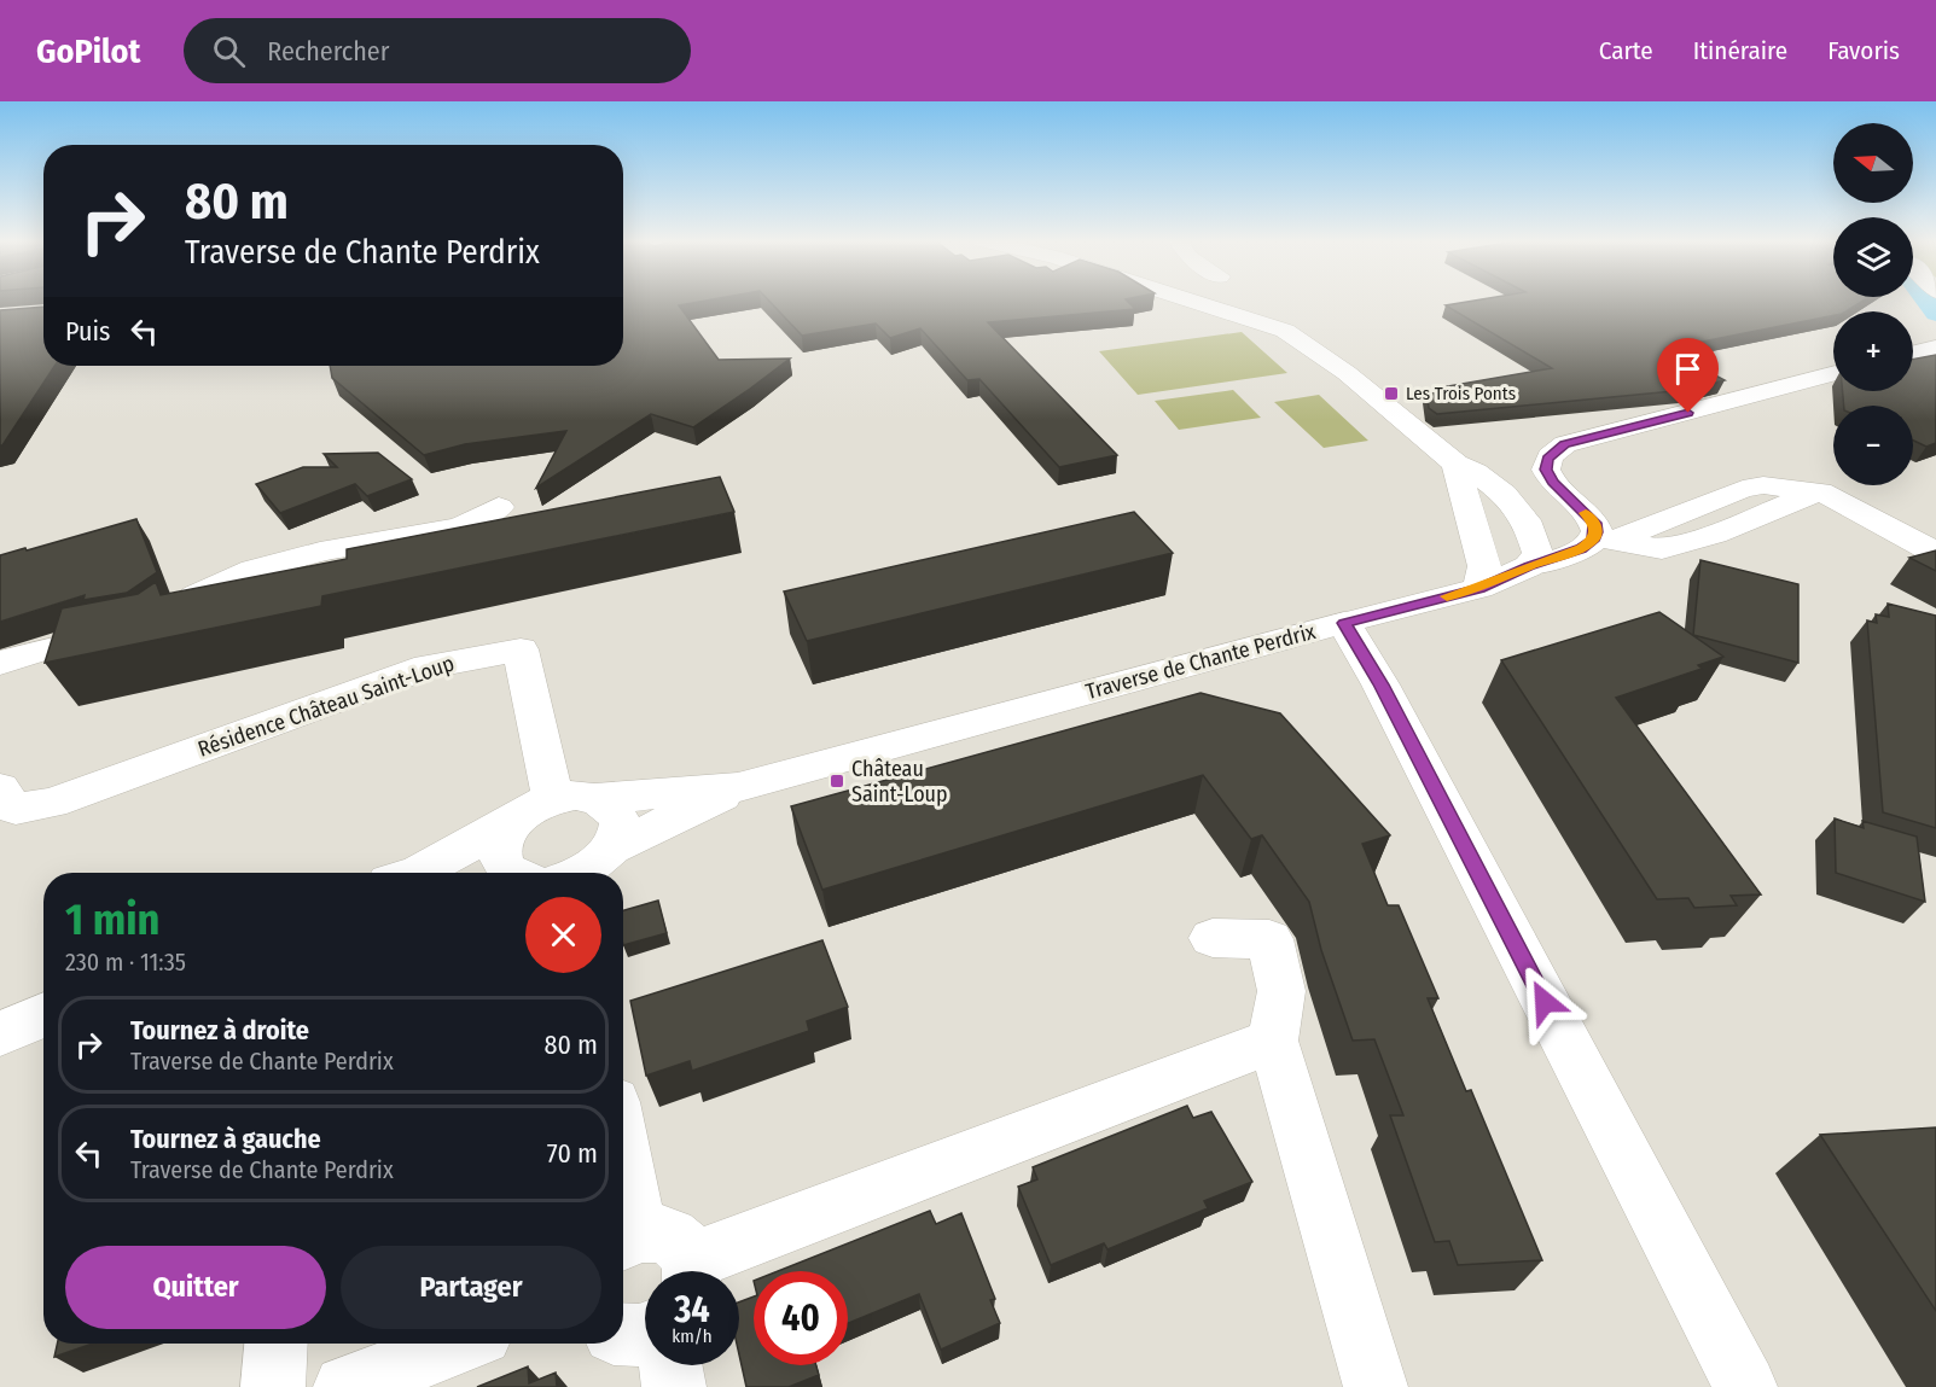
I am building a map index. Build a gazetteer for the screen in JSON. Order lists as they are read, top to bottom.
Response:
{
  "streets": {
    "street": ["Traverse de Chante Perdrix", "Résidence Château Saint-Loup"]
  },
  "places": {
    "transit": ["Les Trois Ponts", "Château Saint-Loup"]
  },
  "north": "left",
  "page": {
    "header": "GoPilot",
    "search": "Rechercher",
    "nav": ["Carte", "Itinéraire", "Favoris"],
    "map_buttons": ["+", "−"],
    "turn": ["80 m", "Traverse de Chante Perdrix"],
    "then": "Puis",
    "heading": ["1 min", "230 m · 11:35"],
    "list": [
      {
        "name": "Tournez à droite",
        "note": "Traverse de Chante Perdrix",
        "value": "80 m"
      },
      {
        "name": "Tournez à gauche",
        "note": "Traverse de Chante Perdrix",
        "value": "70 m"
      }
    ],
    "buttons": ["Quitter", "Partager"],
    "speed": "34 km/h",
    "limit": "40"
  }
}
